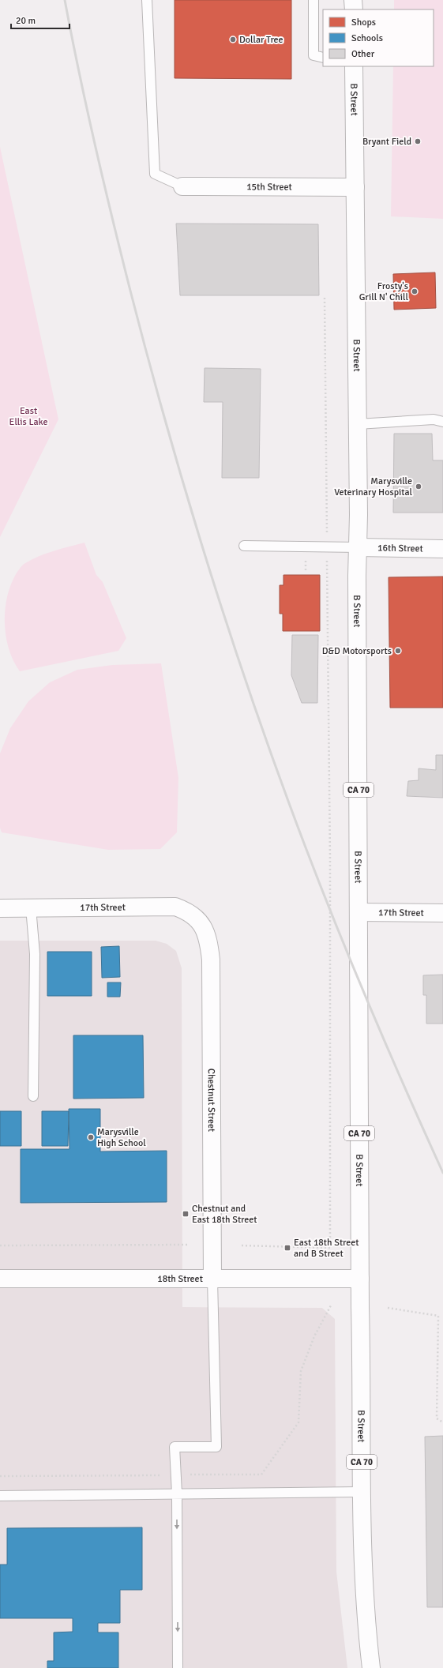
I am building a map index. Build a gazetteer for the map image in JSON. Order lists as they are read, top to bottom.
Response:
{
  "streets": {
    "main road": [
      "B Street",
      "15th Street",
      "16th Street",
      "CA 70",
      "17th Street",
      "Chestnut Street",
      "18th Street"
    ]
  },
  "crossings": [
    ["B Street", "15th Street"],
    ["B Street", "16th Street"],
    ["B Street", "17th Street"],
    ["B Street", "18th Street"],
    ["17th Street", "Chestnut Street"],
    ["Chestnut Street", "18th Street"]
  ],
  "parks": ["East Ellis Lake"],
  "places": {
    "other": [
      "Dollar Tree",
      "Bryant Field",
      "Frosty's Grill N' Chill",
      "Marysville Veterinary Hospital",
      "D&D Motorsports",
      "Marysville High School"
    ],
    "transit": ["Chestnut and East 18th Street", "East 18th Street and B Street"]
  },
  "legend": ["Shops", "Schools", "Other"],
  "scale_bar": "20 m"
}
